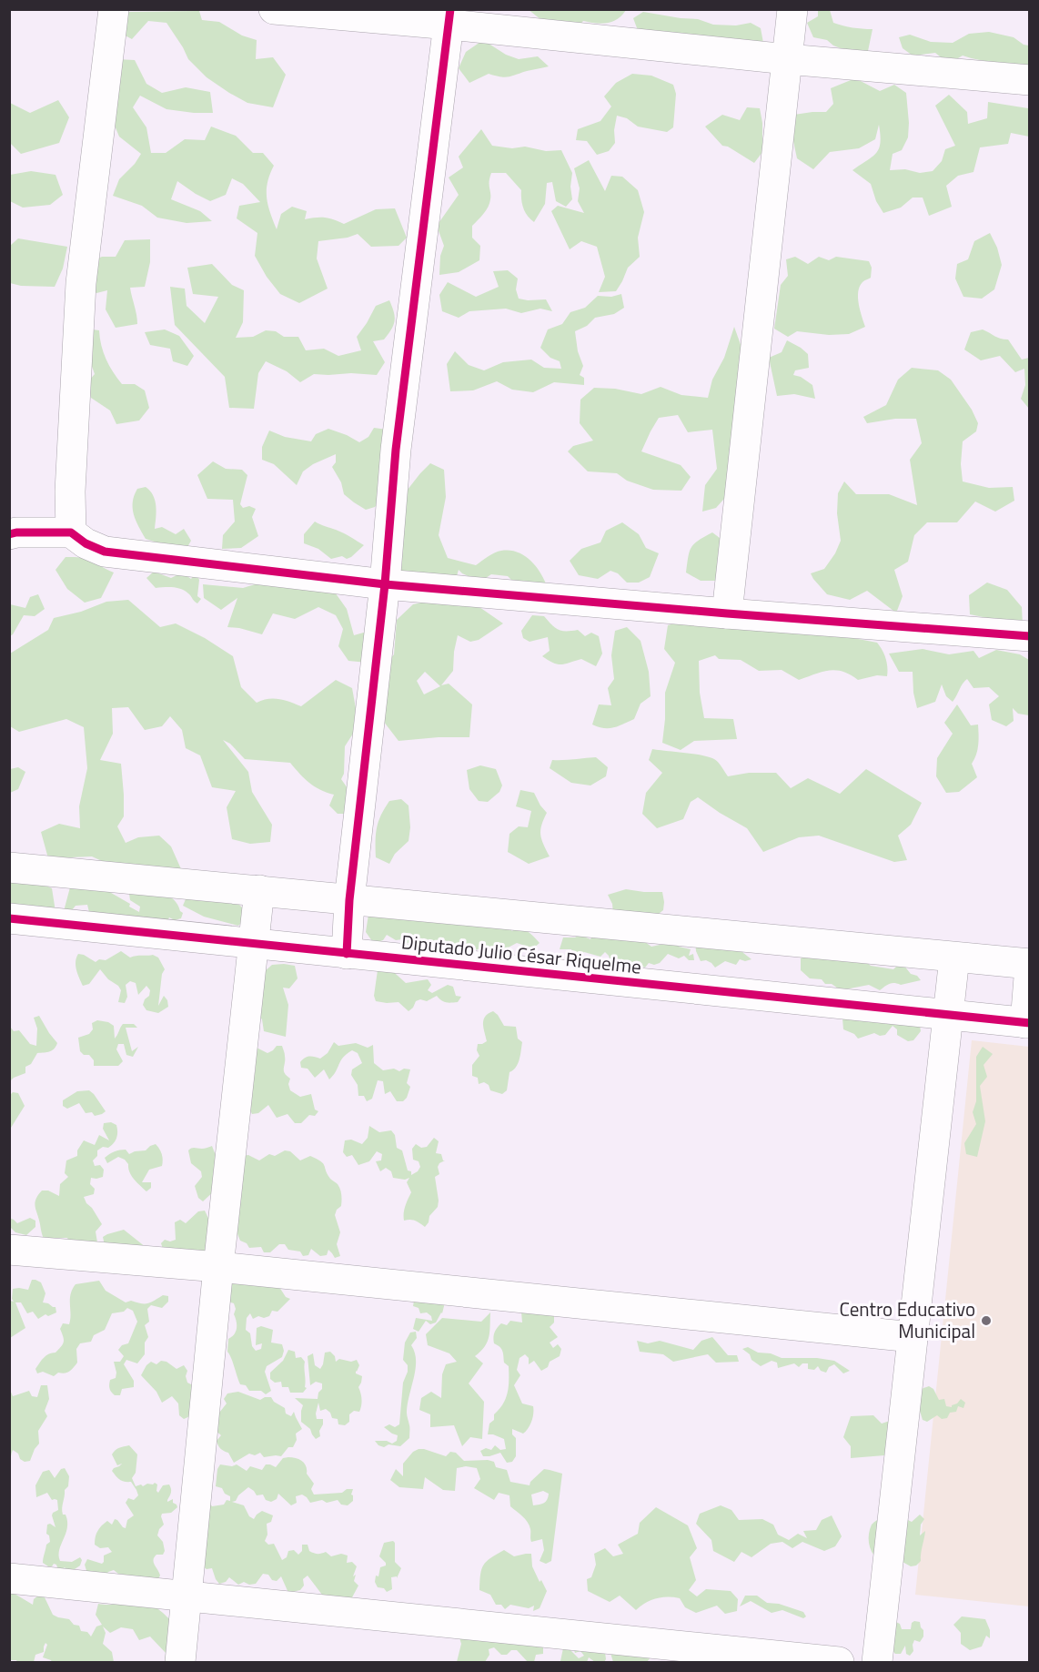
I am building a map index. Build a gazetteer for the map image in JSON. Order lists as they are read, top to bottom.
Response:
{
  "streets": {
    "street": ["Diputado Julio César Riquelme"]
  },
  "places": ["Centro Educativo Municipal"]
}
